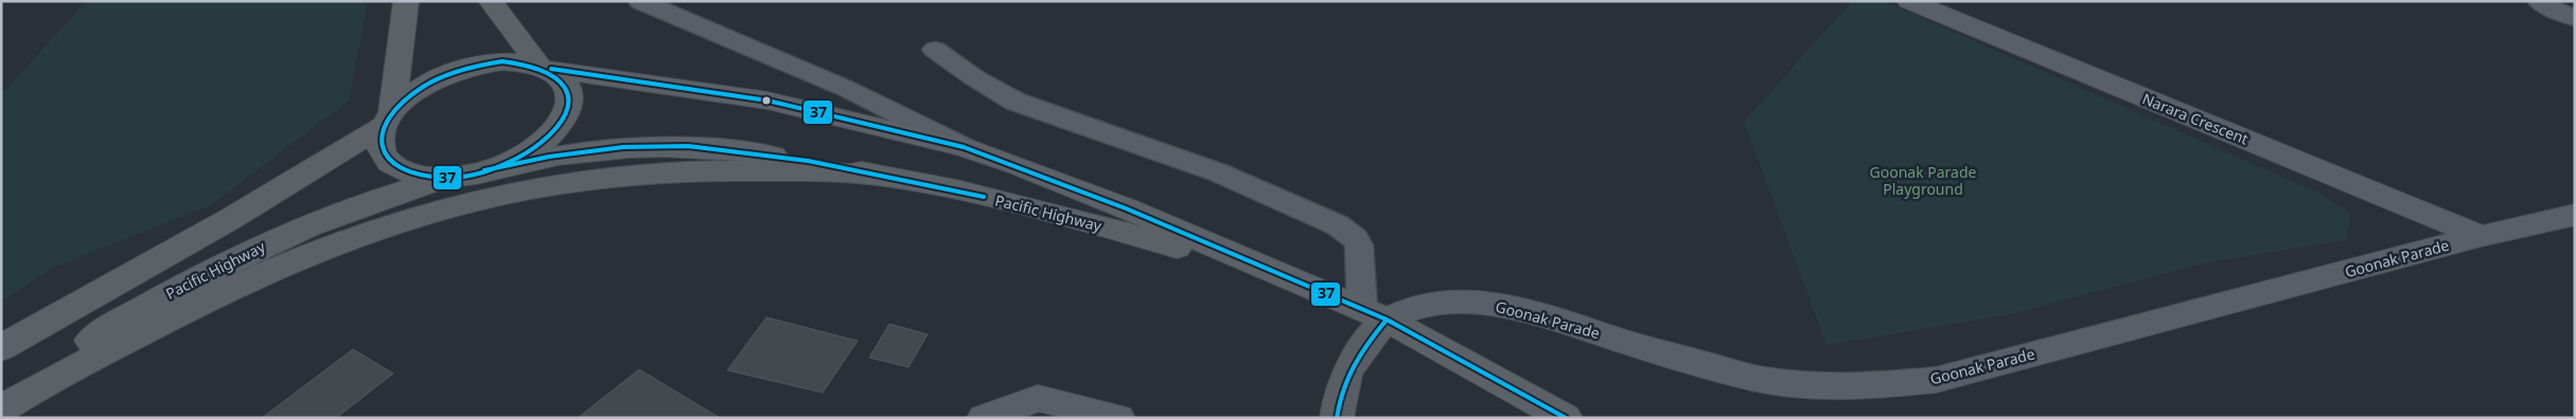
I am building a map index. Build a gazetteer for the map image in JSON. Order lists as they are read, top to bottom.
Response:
{
  "streets": {
    "main road": ["Pacific Highway"],
    "street": ["Narara Crescent", "Goonak Parade"]
  },
  "crossings": [
    ["Narara Crescent", "Goonak Parade"],
    ["Pacific Highway", "Goonak Parade"]
  ],
  "parks": ["Goonak Parade Playground"],
  "lines": ["transit line 37"]
}
